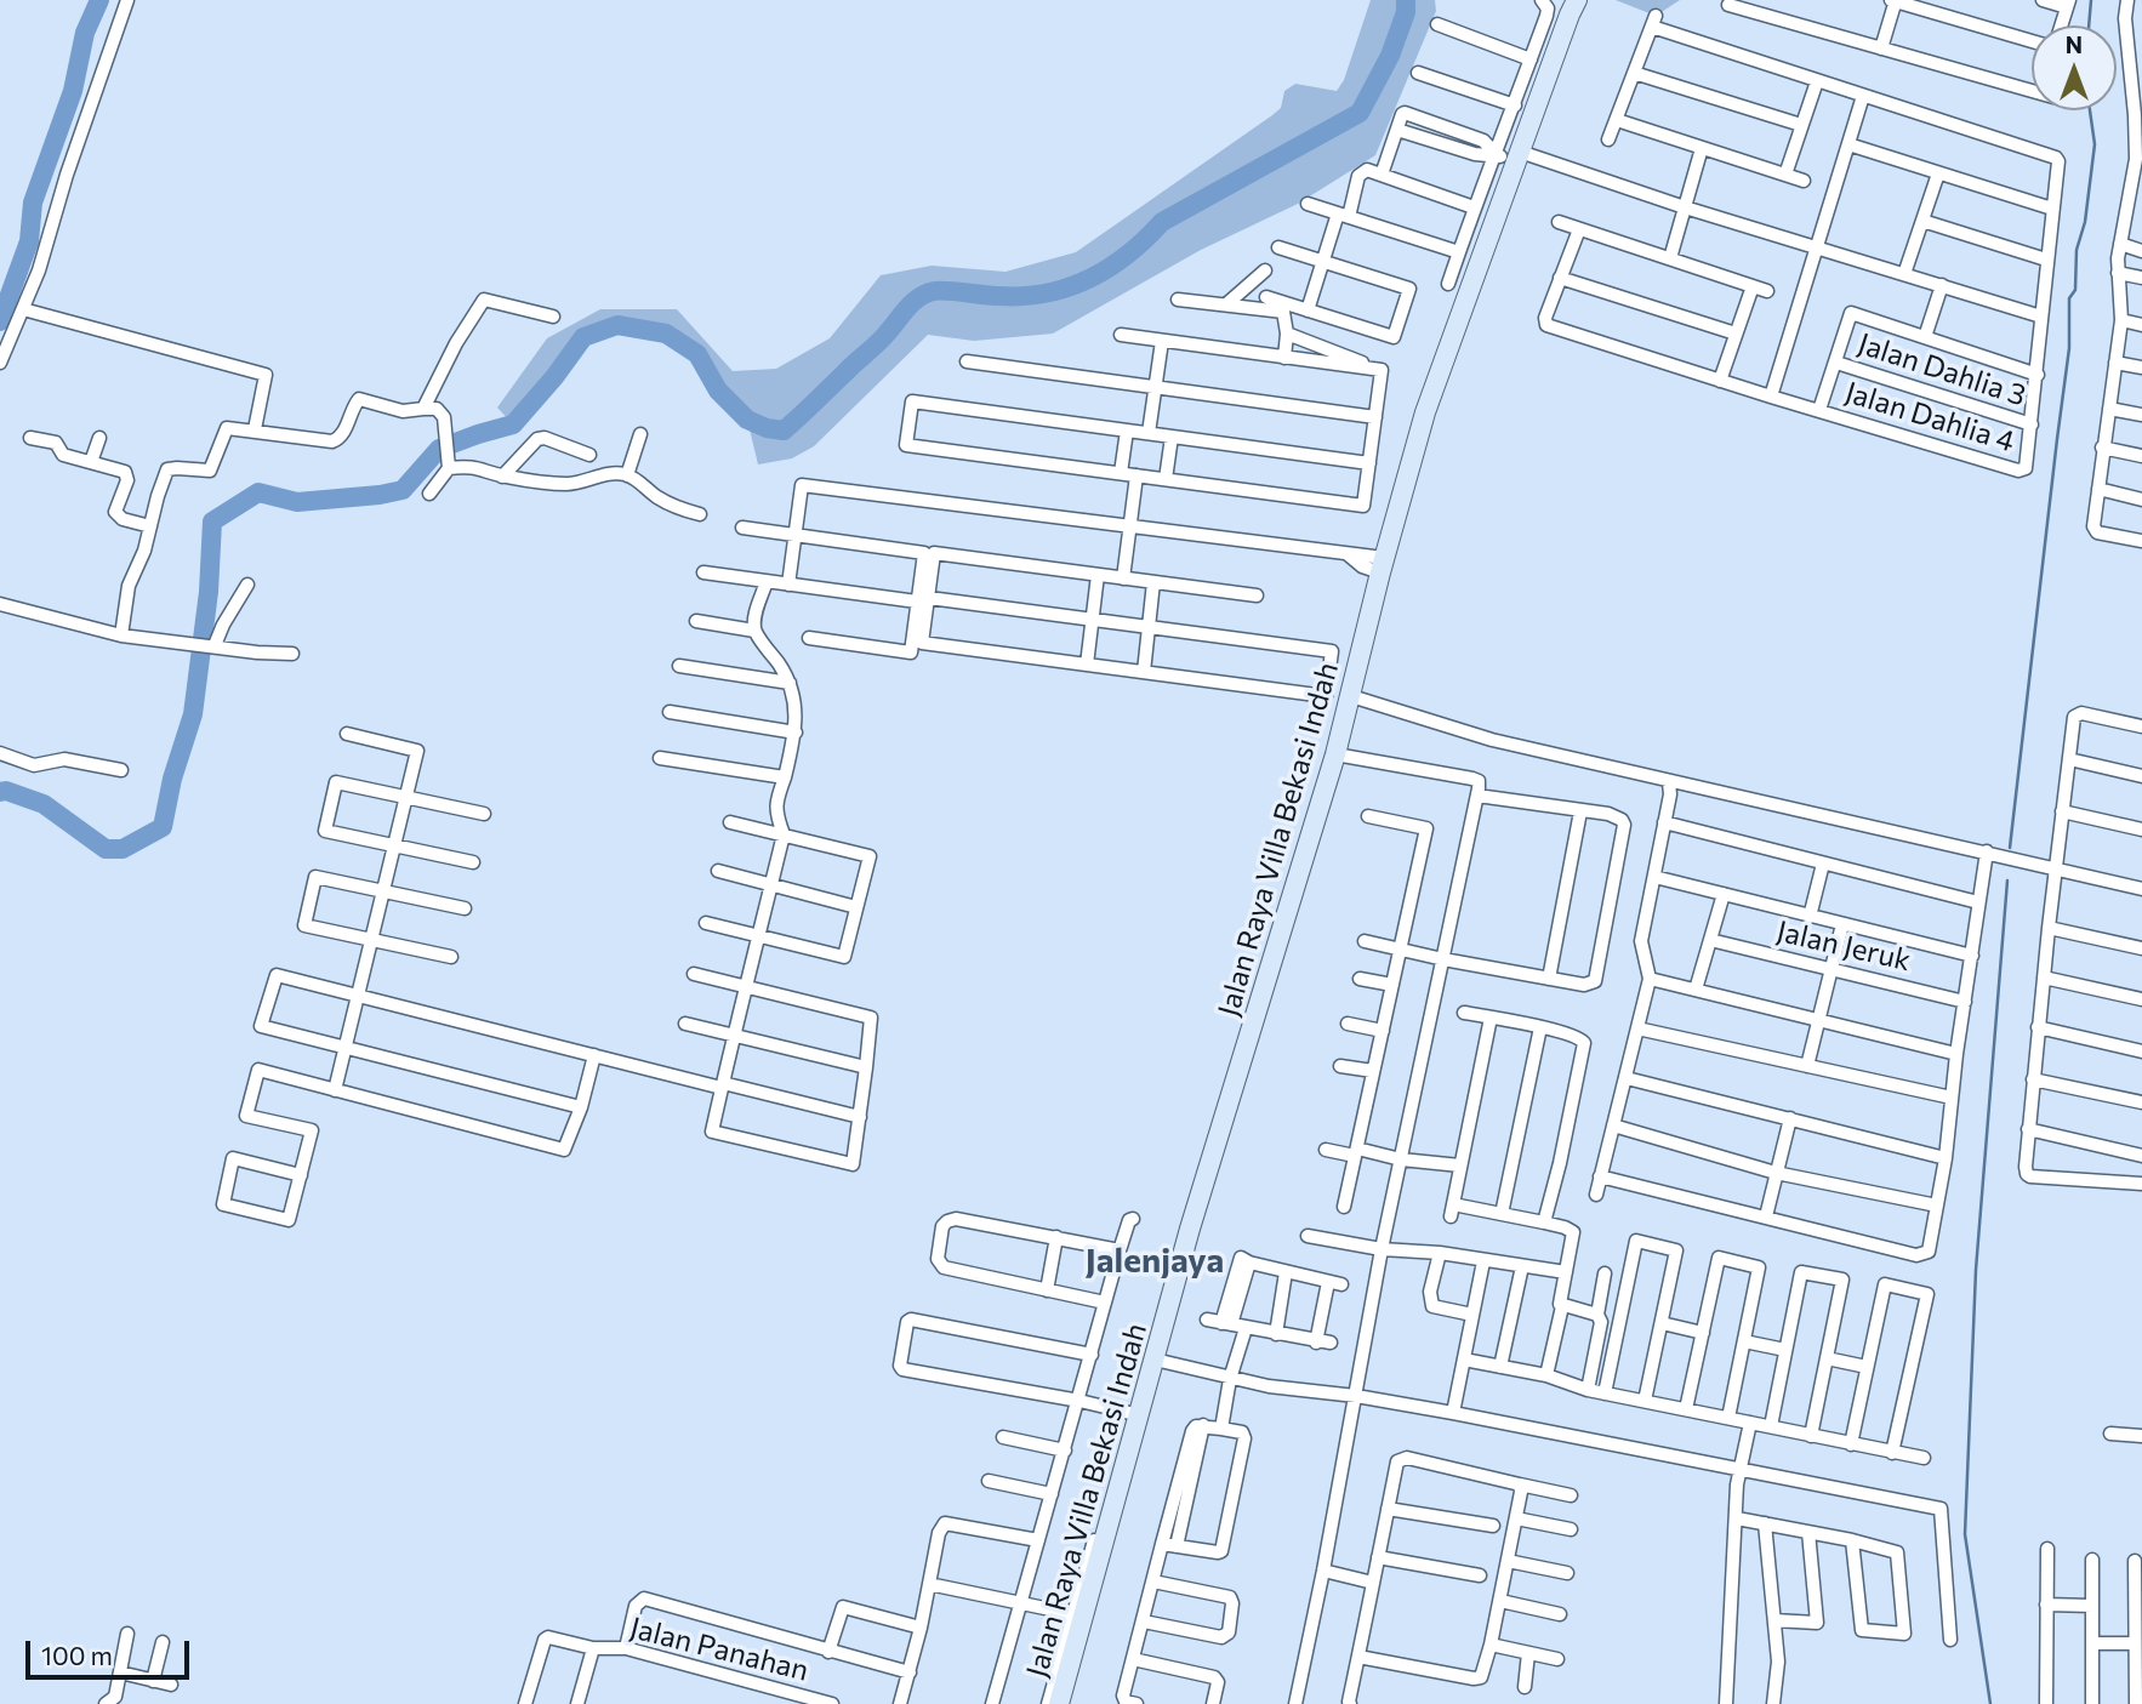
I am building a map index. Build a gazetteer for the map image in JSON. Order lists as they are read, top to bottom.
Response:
{
  "streets": {
    "main road": ["Jalan Raya Villa Bekasi Indah"],
    "street": [
      "Jalan Dahlia 3",
      "Jalan Dahlia 4",
      "Jalan Jeruk",
      "Jalan Panahan"
    ]
  },
  "crossings": [
    ["Jalan Dahlia 3", "Jalan Dahlia 4"]
  ],
  "districts": ["Jalenjaya"],
  "scale_bar": "100 m",
  "north": "top"
}
